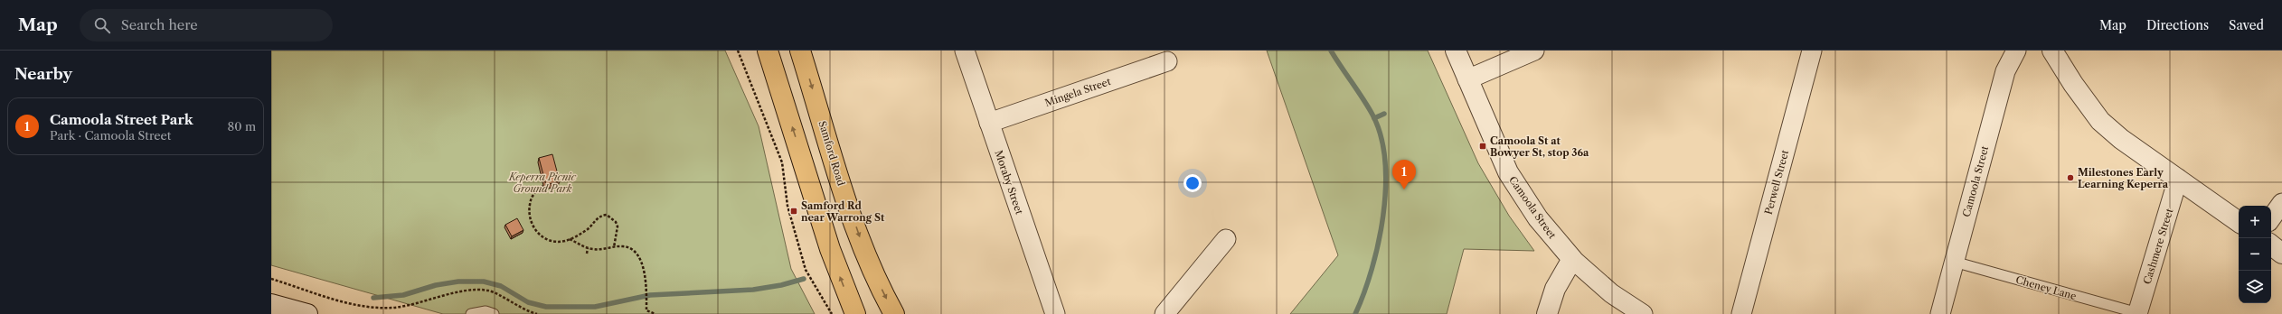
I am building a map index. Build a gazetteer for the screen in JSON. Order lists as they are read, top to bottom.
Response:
{
  "streets": {
    "main road": ["Samford Road"],
    "street": [
      "Mingela Street",
      "Camoola Street",
      "Moraby Street",
      "Perwell Street",
      "Cashmere Street"
    ],
    "lane": ["Cheney Lane"]
  },
  "crossings": [
    ["Mingela Street", "Moraby Street"],
    ["Camoola Street", "Cheney Lane"],
    ["Cashmere Street", "Cheney Lane"]
  ],
  "parks": ["Keperra Picnic Ground Park"],
  "places": {
    "transit": ["Camoola St at Bowyer St, stop 36a", "Samford Rd near Warrong St"],
    "other": ["Milestones Early Learning Keperra"]
  },
  "page": {
    "header": "Map",
    "search": "Search here",
    "nav": ["Map", "Directions", "Saved"],
    "heading": "Nearby",
    "list": [
      {
        "mark": "1",
        "name": "Camoola Street Park",
        "note": "Park · Camoola Street",
        "value": "80 m"
      }
    ],
    "pins": "1",
    "map_buttons": ["+", "−"]
  }
}
